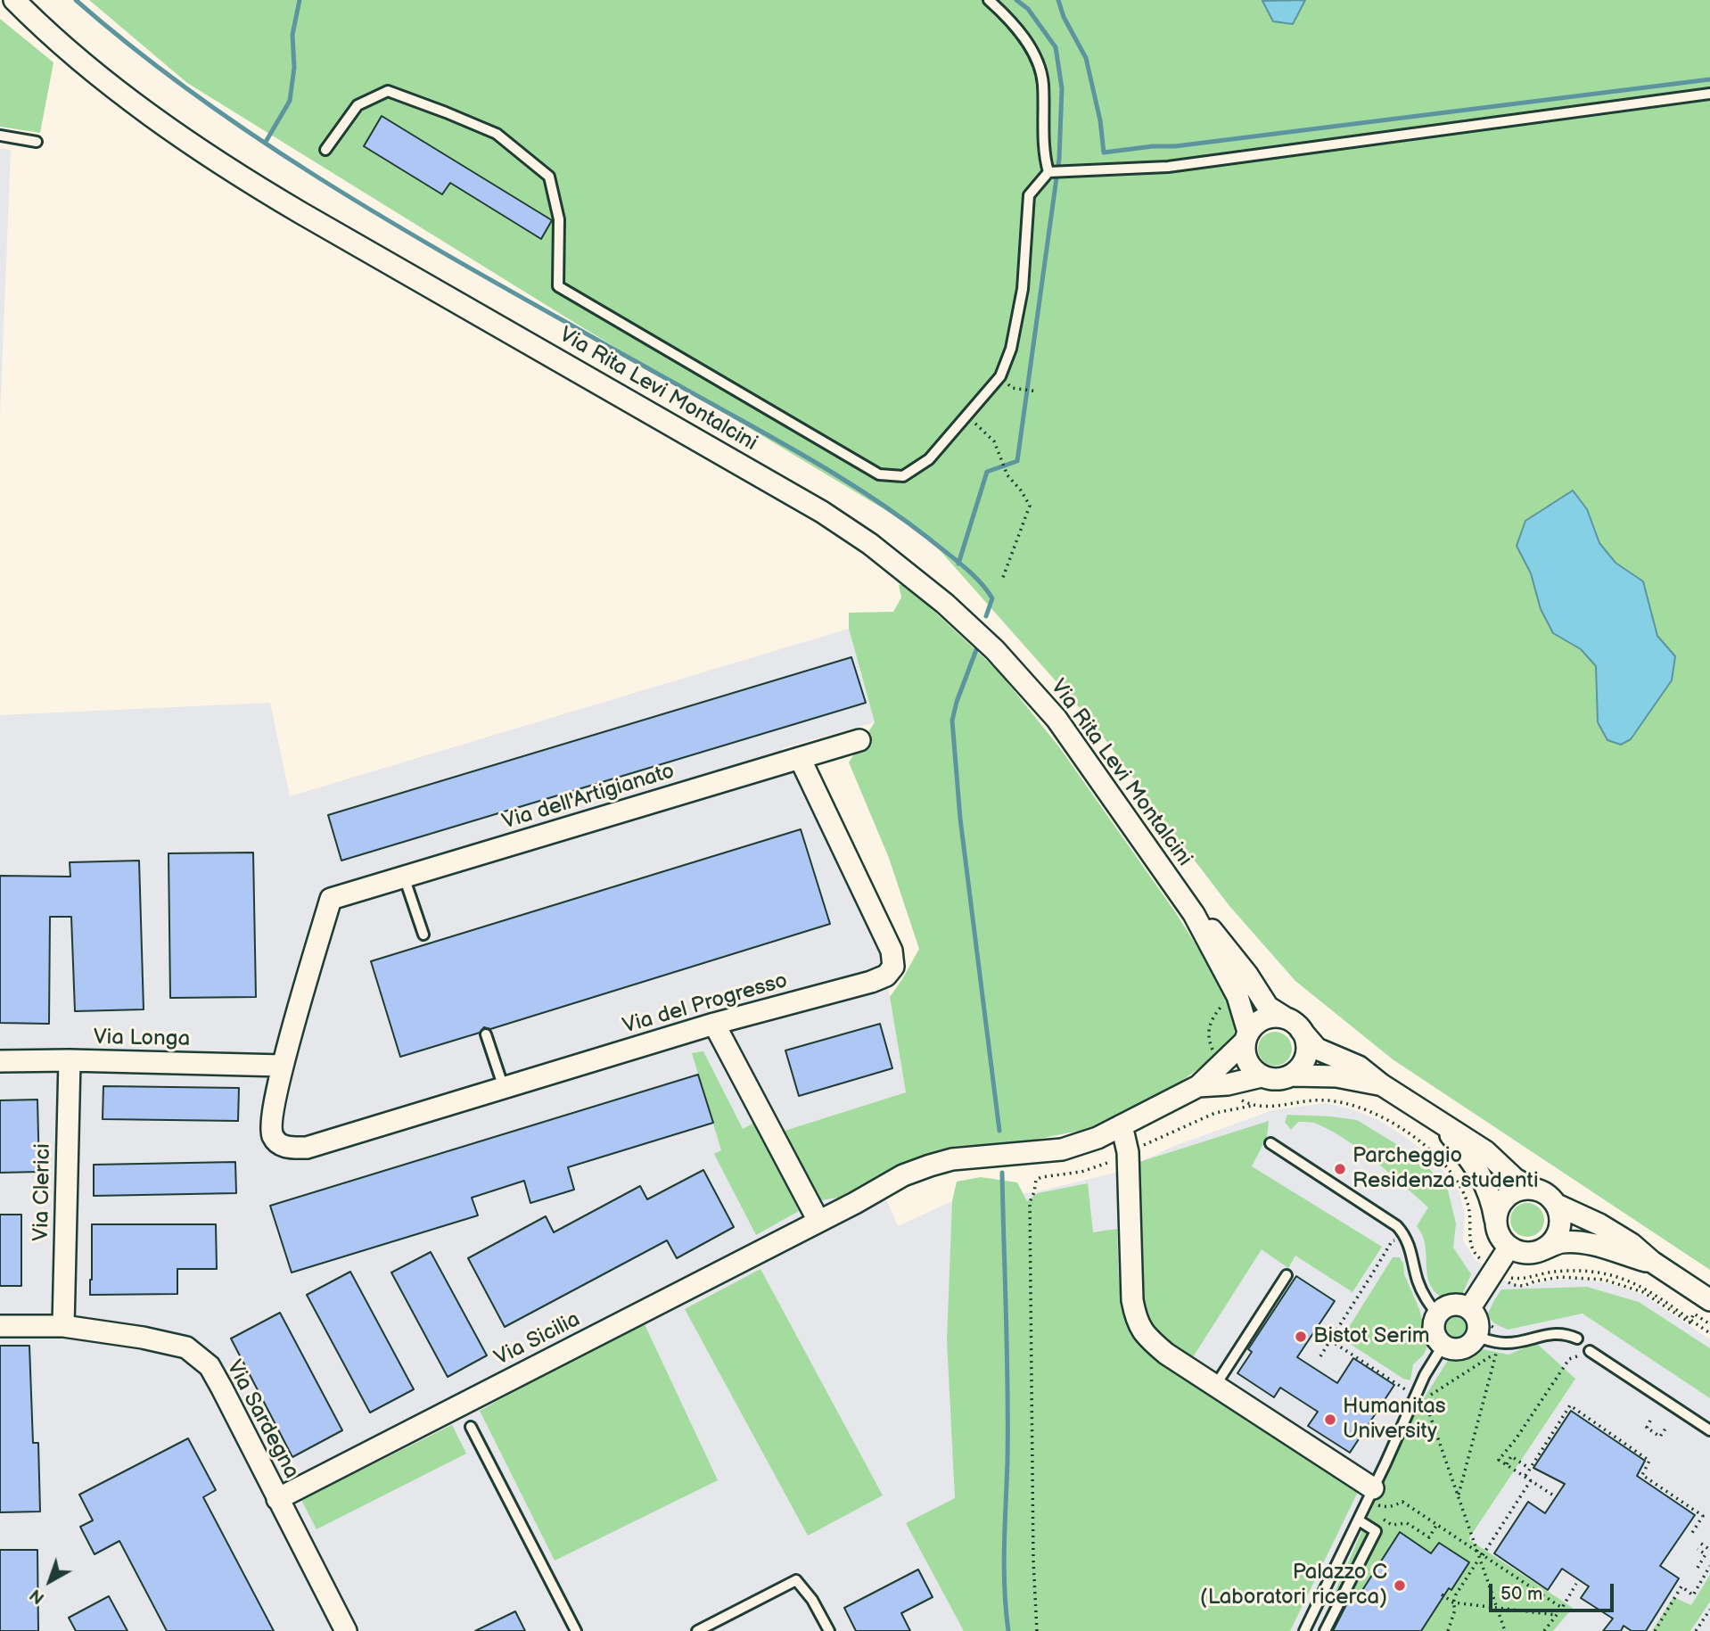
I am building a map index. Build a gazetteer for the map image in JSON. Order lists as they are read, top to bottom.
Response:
{
  "streets": {
    "street": [
      "Via Rita Levi Montalcini",
      "Via dell'Artigianato",
      "Via del Progresso",
      "Via Longa",
      "Via Clerici",
      "Via Sicilia",
      "Via Sardegna"
    ]
  },
  "crossings": [
    ["Via dell'Artigianato", "Via del Progresso"],
    ["Via dell'Artigianato", "Via Longa"],
    ["Via del Progresso", "Via Longa"],
    ["Via Longa", "Via Clerici"],
    ["Via Clerici", "Via Sardegna"],
    ["Via Sicilia", "Via Sardegna"]
  ],
  "places": [
    "Parcheggio Residenza studenti",
    "Bistot Serim",
    "Humanitas University",
    "Palazzo C (Laboratori ricerca)"
  ],
  "scale_bar": "50 m",
  "north": "bottom left"
}
